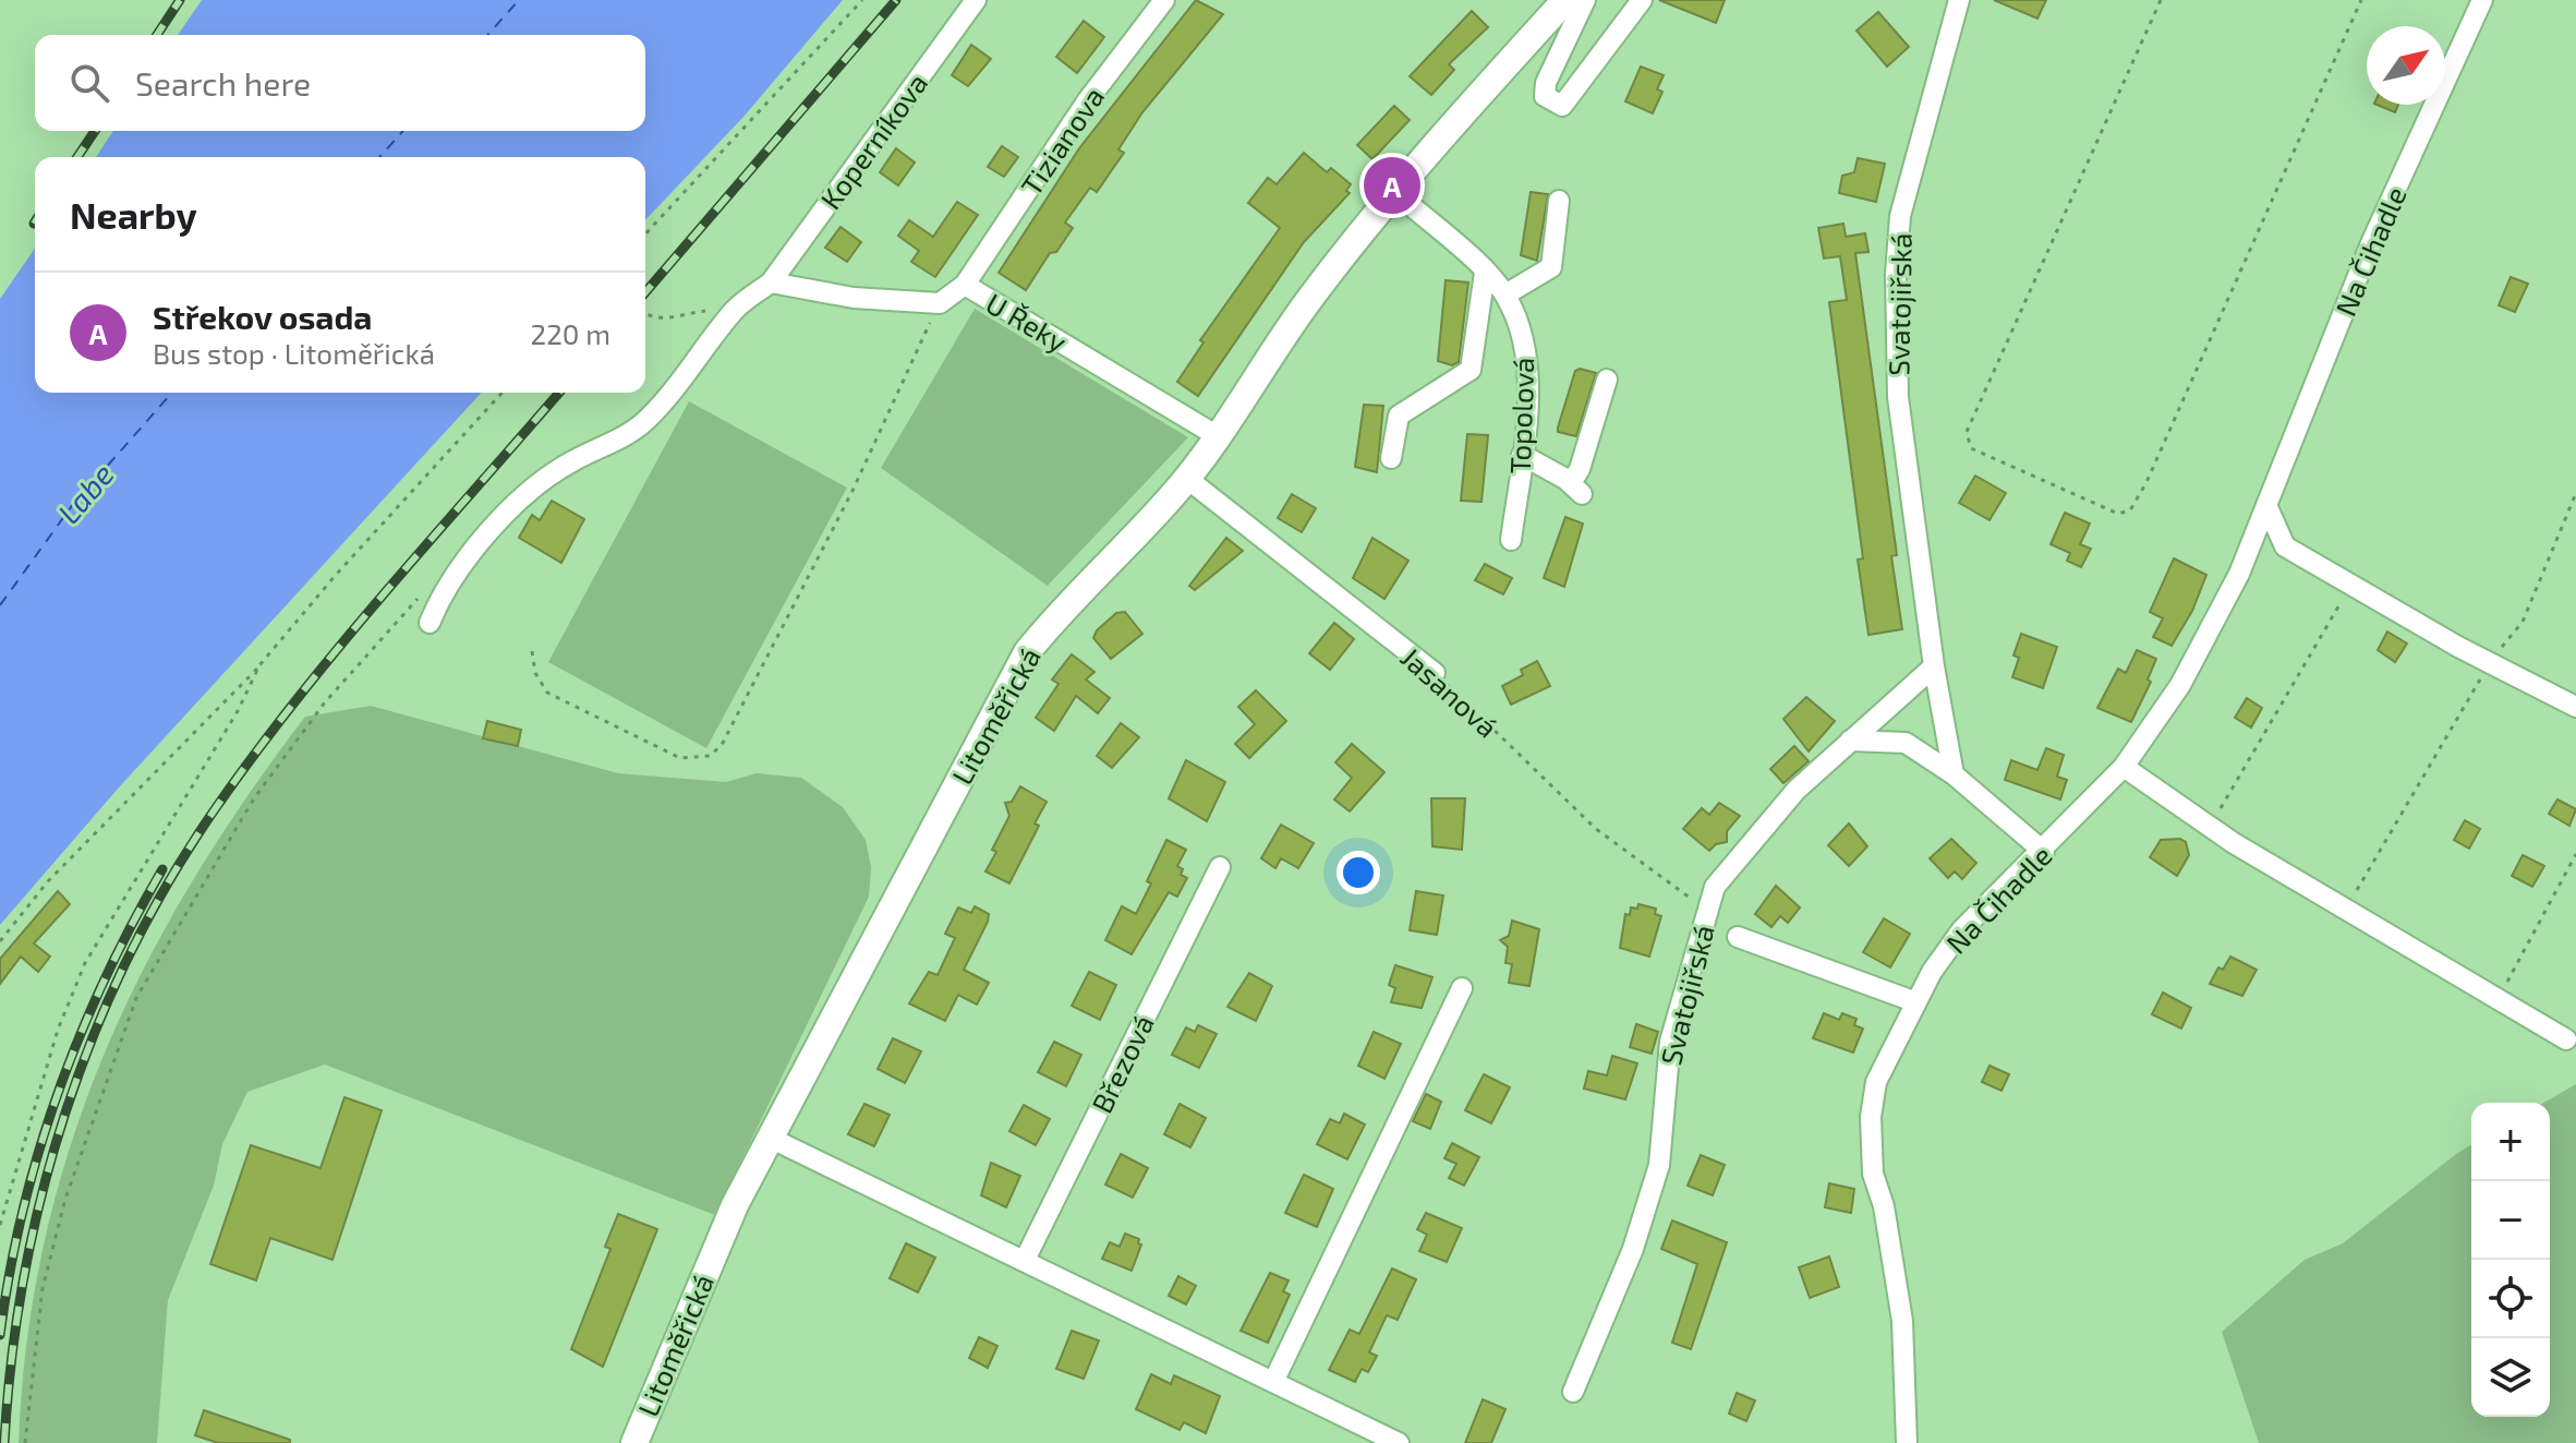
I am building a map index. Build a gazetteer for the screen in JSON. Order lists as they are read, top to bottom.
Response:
{
  "streets": {
    "main road": ["Litoměřická"],
    "street": [
      "Koperníkova",
      "Tizianova",
      "Na Čihadle",
      "Svatojiřská",
      "U Řeky",
      "Topolová",
      "Jasanová",
      "Březová"
    ]
  },
  "crossings": [
    ["Tizianova", "U Řeky"],
    ["Svatojiřská", "Jasanová"],
    ["U Řeky", "Litoměřická"],
    ["Topolová", "Litoměřická"],
    ["Jasanová", "Litoměřická"]
  ],
  "water": ["Labe"],
  "north": "top right",
  "page": {
    "search": "Search here",
    "pins": "A",
    "heading": "Nearby",
    "list": [
      {
        "mark": "A",
        "name": "Střekov osada",
        "note": "Bus stop · Litoměřická",
        "value": "220 m"
      }
    ],
    "map_buttons": ["+", "−"]
  }
}
